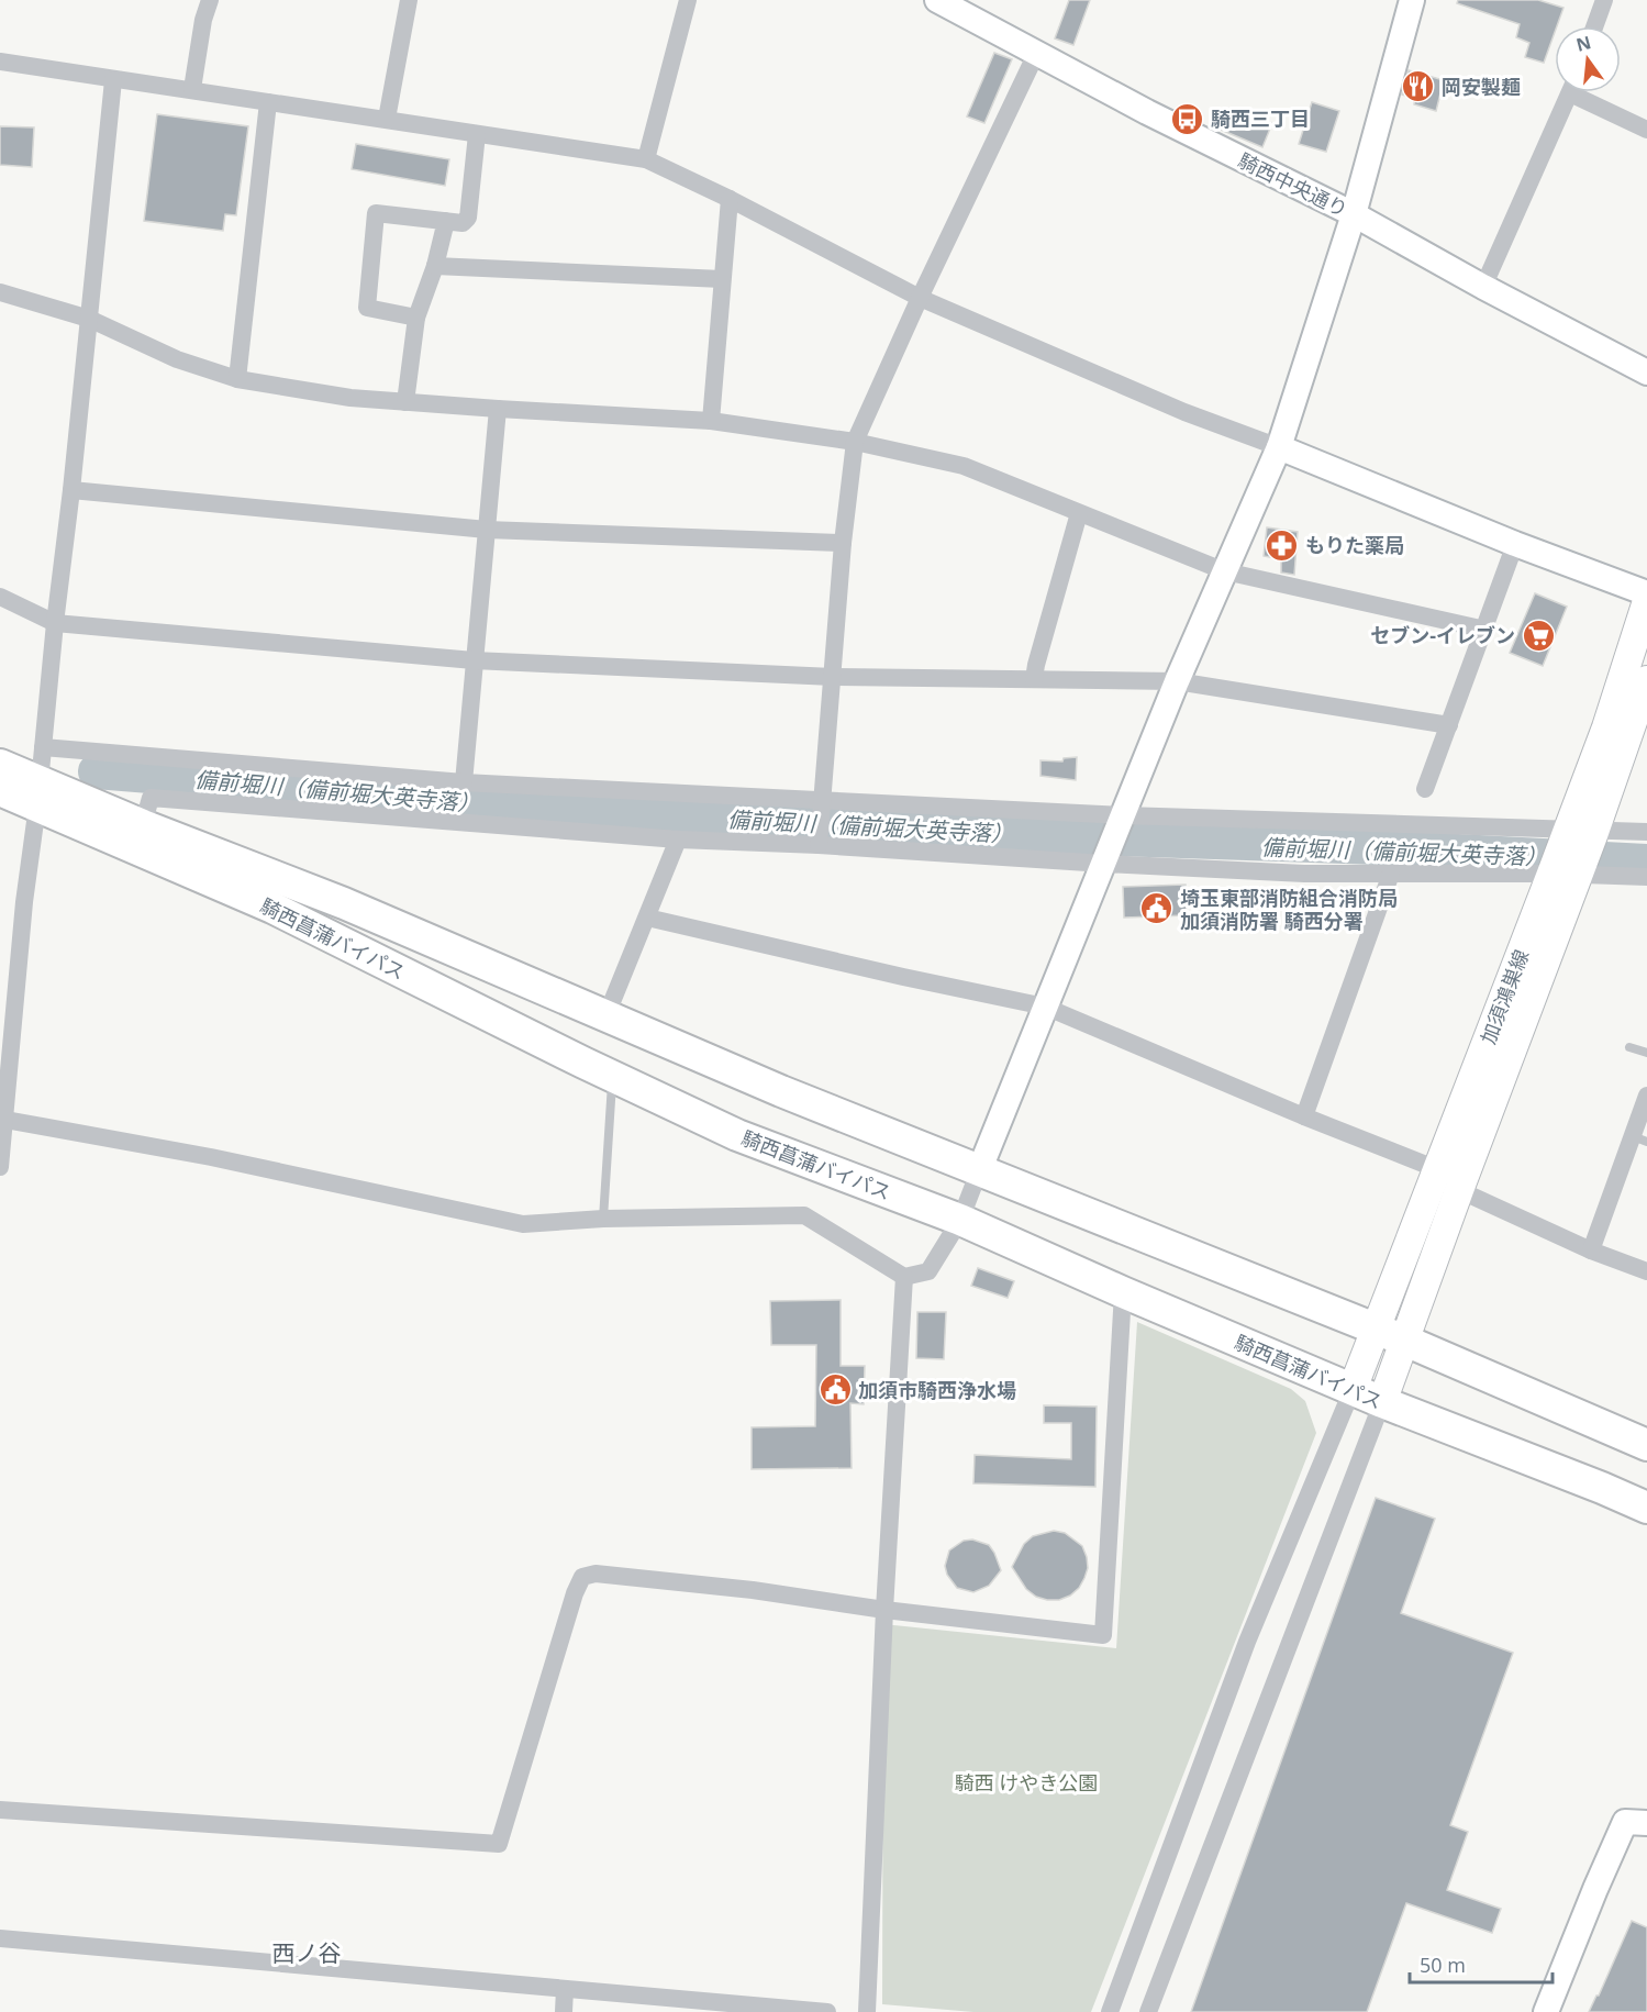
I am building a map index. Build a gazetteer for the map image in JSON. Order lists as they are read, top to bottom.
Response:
{
  "streets": {
    "highway": ["騎西菖蒲バイパス"],
    "main road": ["加須鴻巣線"],
    "street": ["騎西中央通り"]
  },
  "crossings": [
    ["騎西菖蒲バイパス", "加須鴻巣線"]
  ],
  "districts": ["西ノ谷"],
  "water": ["備前堀川（備前堀大英寺落）"],
  "parks": ["騎西 けやき公園"],
  "places": {
    "restaurant": ["岡安製麺"],
    "bus stop": ["騎西三丁目"],
    "pharmacy": ["もりた薬局"],
    "supermarket": ["セブン-イレブン"],
    "public building": ["埼玉東部消防組合消防局 加須消防署 騎西分署", "加須市騎西浄水場"]
  },
  "scale_bar": "50 m",
  "north": "top"
}
